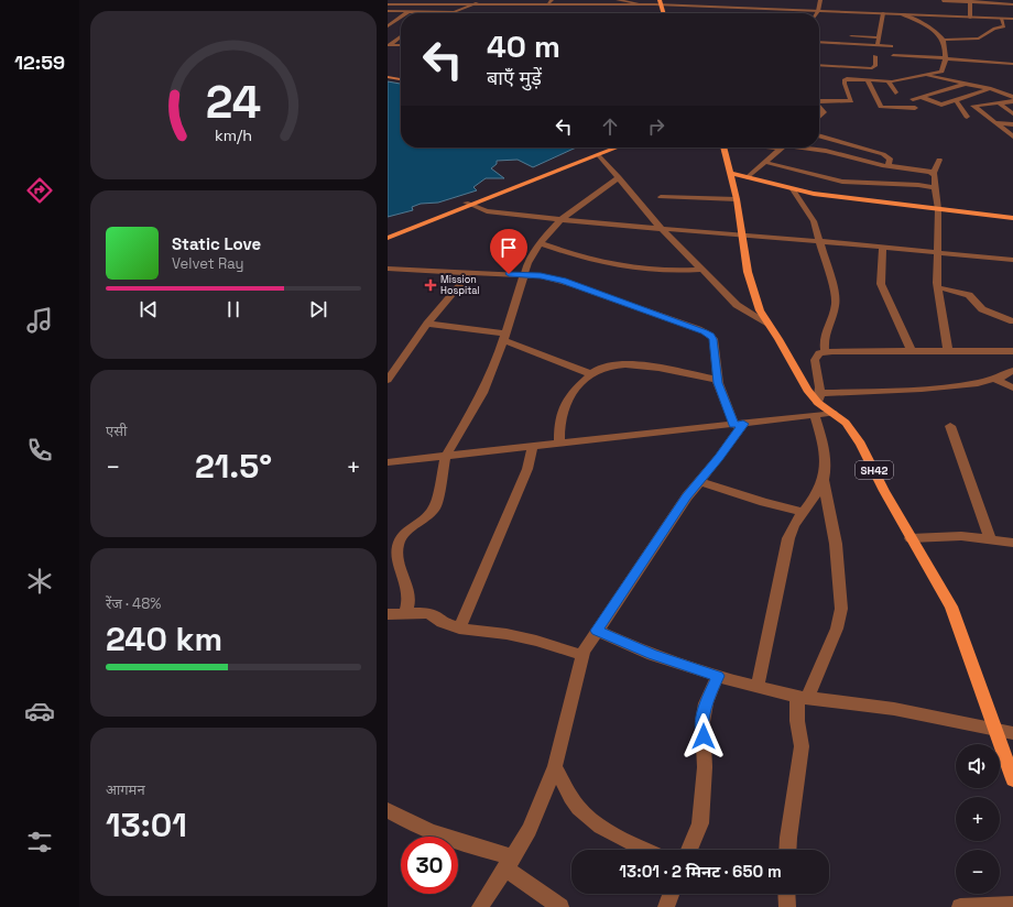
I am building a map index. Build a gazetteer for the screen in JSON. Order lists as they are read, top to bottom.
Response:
{
  "streets": {
    "main road": ["SH42"]
  },
  "places": {
    "health": ["Mission Hospital"]
  },
  "page": {
    "tabs": "12:59",
    "turn": ["40 m", "बाएँ मुड़ें"],
    "song": ["Static Love", "Velvet Ray"],
    "tile": [
      "एसी",
      ["रेंज · 48%", "240 km"],
      ["आगमन", "13:01"]
    ],
    "heat": ["−", "21.5°", "+"],
    "map_buttons": ["+", "−"],
    "limit": "30",
    "trip": "13:01 · 2 मिनट · 650 m",
    "gauge": ["24", "km/h"]
  }
}
